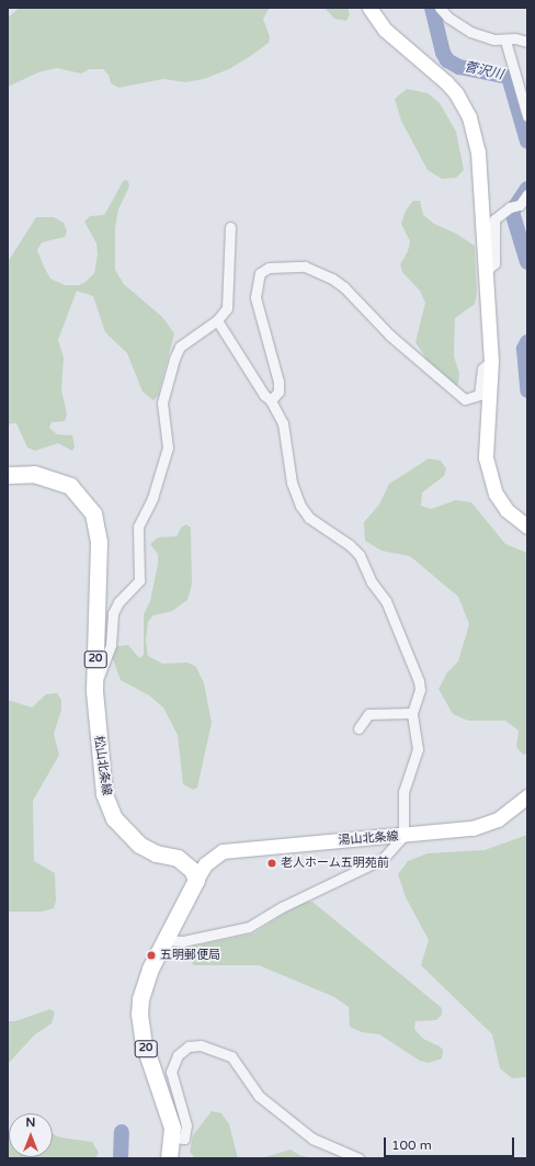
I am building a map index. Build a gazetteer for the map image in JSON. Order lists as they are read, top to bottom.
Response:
{
  "streets": {
    "main road": ["20", "松山北条線"],
    "street": ["湯山北条線"]
  },
  "crossings": [
    ["20", "湯山北条線"]
  ],
  "water": ["菅沢川"],
  "places": ["老人ホーム五明苑前", "五明郵便局"],
  "scale_bar": "100 m",
  "north": "top"
}
